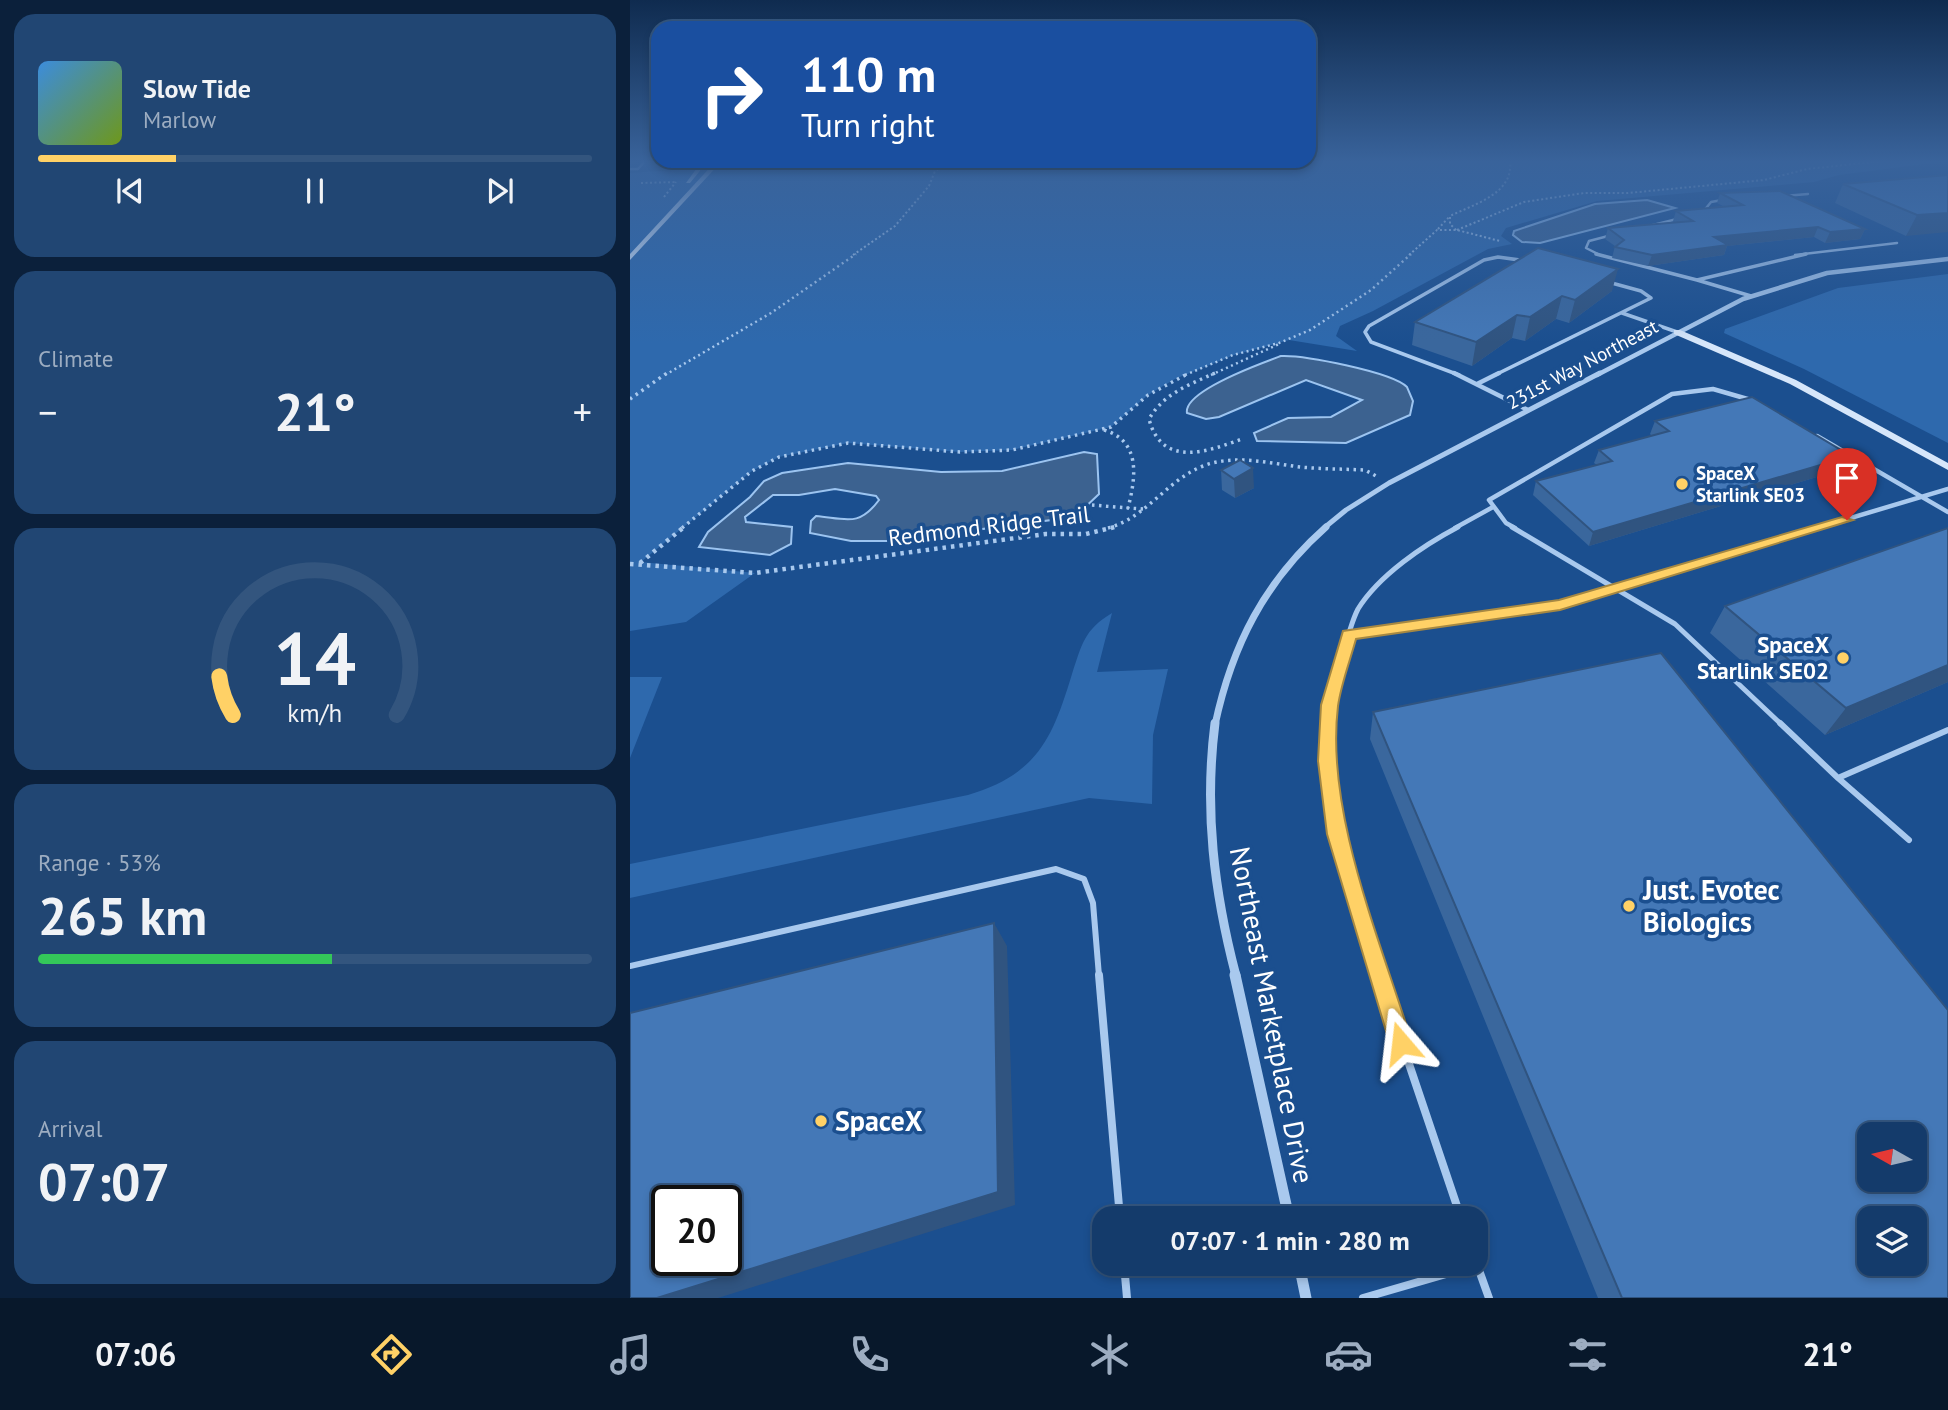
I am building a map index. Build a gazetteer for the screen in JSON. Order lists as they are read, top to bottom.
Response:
{
  "streets": {
    "street": ["231st Way Northeast", "Northeast Marketplace Drive"],
    "path": ["Redmond Ridge Trail"]
  },
  "crossings": [
    ["231st Way Northeast", "Northeast Marketplace Drive"]
  ],
  "places": [
    "SpaceX Starlink SE03",
    "SpaceX Starlink SE02",
    "Just. Evotec Biologics",
    "SpaceX"
  ],
  "north": "left",
  "page": {
    "turn": ["110 m", "Turn right"],
    "song": ["Slow Tide", "Marlow"],
    "tile": [
      "Climate",
      ["Range · 53%", "265 km"],
      ["Arrival", "07:07"]
    ],
    "heat": ["−", "21°", "+"],
    "limit": "20",
    "trip": "07:07 · 1 min · 280 m",
    "tabs": ["07:06", "21°"],
    "gauge": ["14", "km/h"]
  }
}
